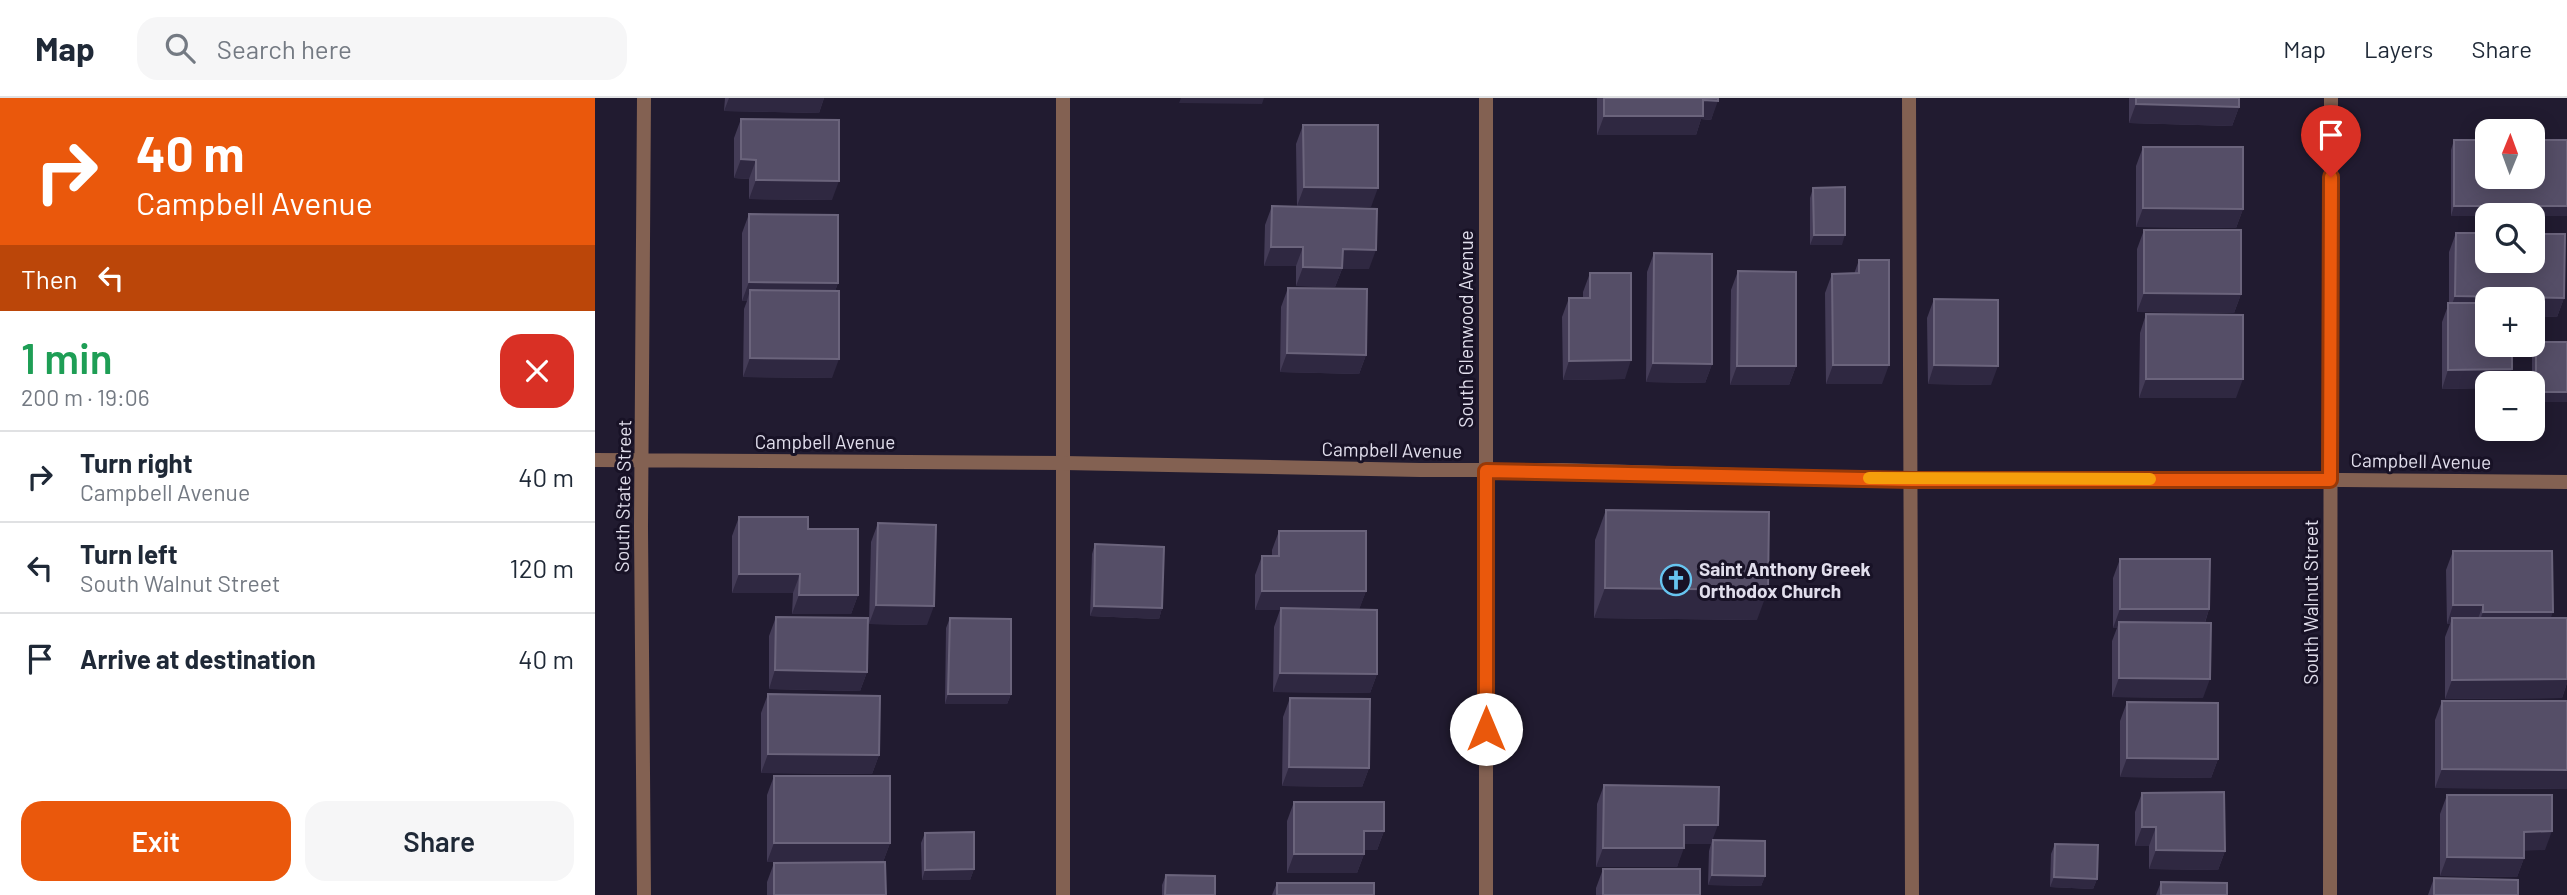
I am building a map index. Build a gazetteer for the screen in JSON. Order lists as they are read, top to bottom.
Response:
{
  "streets": {
    "street": [
      "South Glenwood Avenue",
      "Campbell Avenue",
      "South State Street",
      "South Walnut Street"
    ]
  },
  "crossings": [
    ["South Glenwood Avenue", "Campbell Avenue"],
    ["Campbell Avenue", "South State Street"],
    ["Campbell Avenue", "South Walnut Street"]
  ],
  "places": {
    "church": ["Saint Anthony Greek Orthodox Church"]
  },
  "north": "top",
  "page": {
    "header": "Map",
    "search": "Search here",
    "nav": ["Map", "Layers", "Share"],
    "turn": ["40 m", "Campbell Avenue"],
    "map_buttons": ["+", "−"],
    "then": "Then",
    "heading": ["1 min", "200 m · 19:06"],
    "list": [
      {
        "name": "Turn right",
        "note": "Campbell Avenue",
        "value": "40 m"
      },
      {
        "name": "Turn left",
        "note": "South Walnut Street",
        "value": "120 m"
      },
      {
        "name": "Arrive at destination",
        "value": "40 m"
      }
    ],
    "buttons": ["Exit", "Share"]
  }
}
